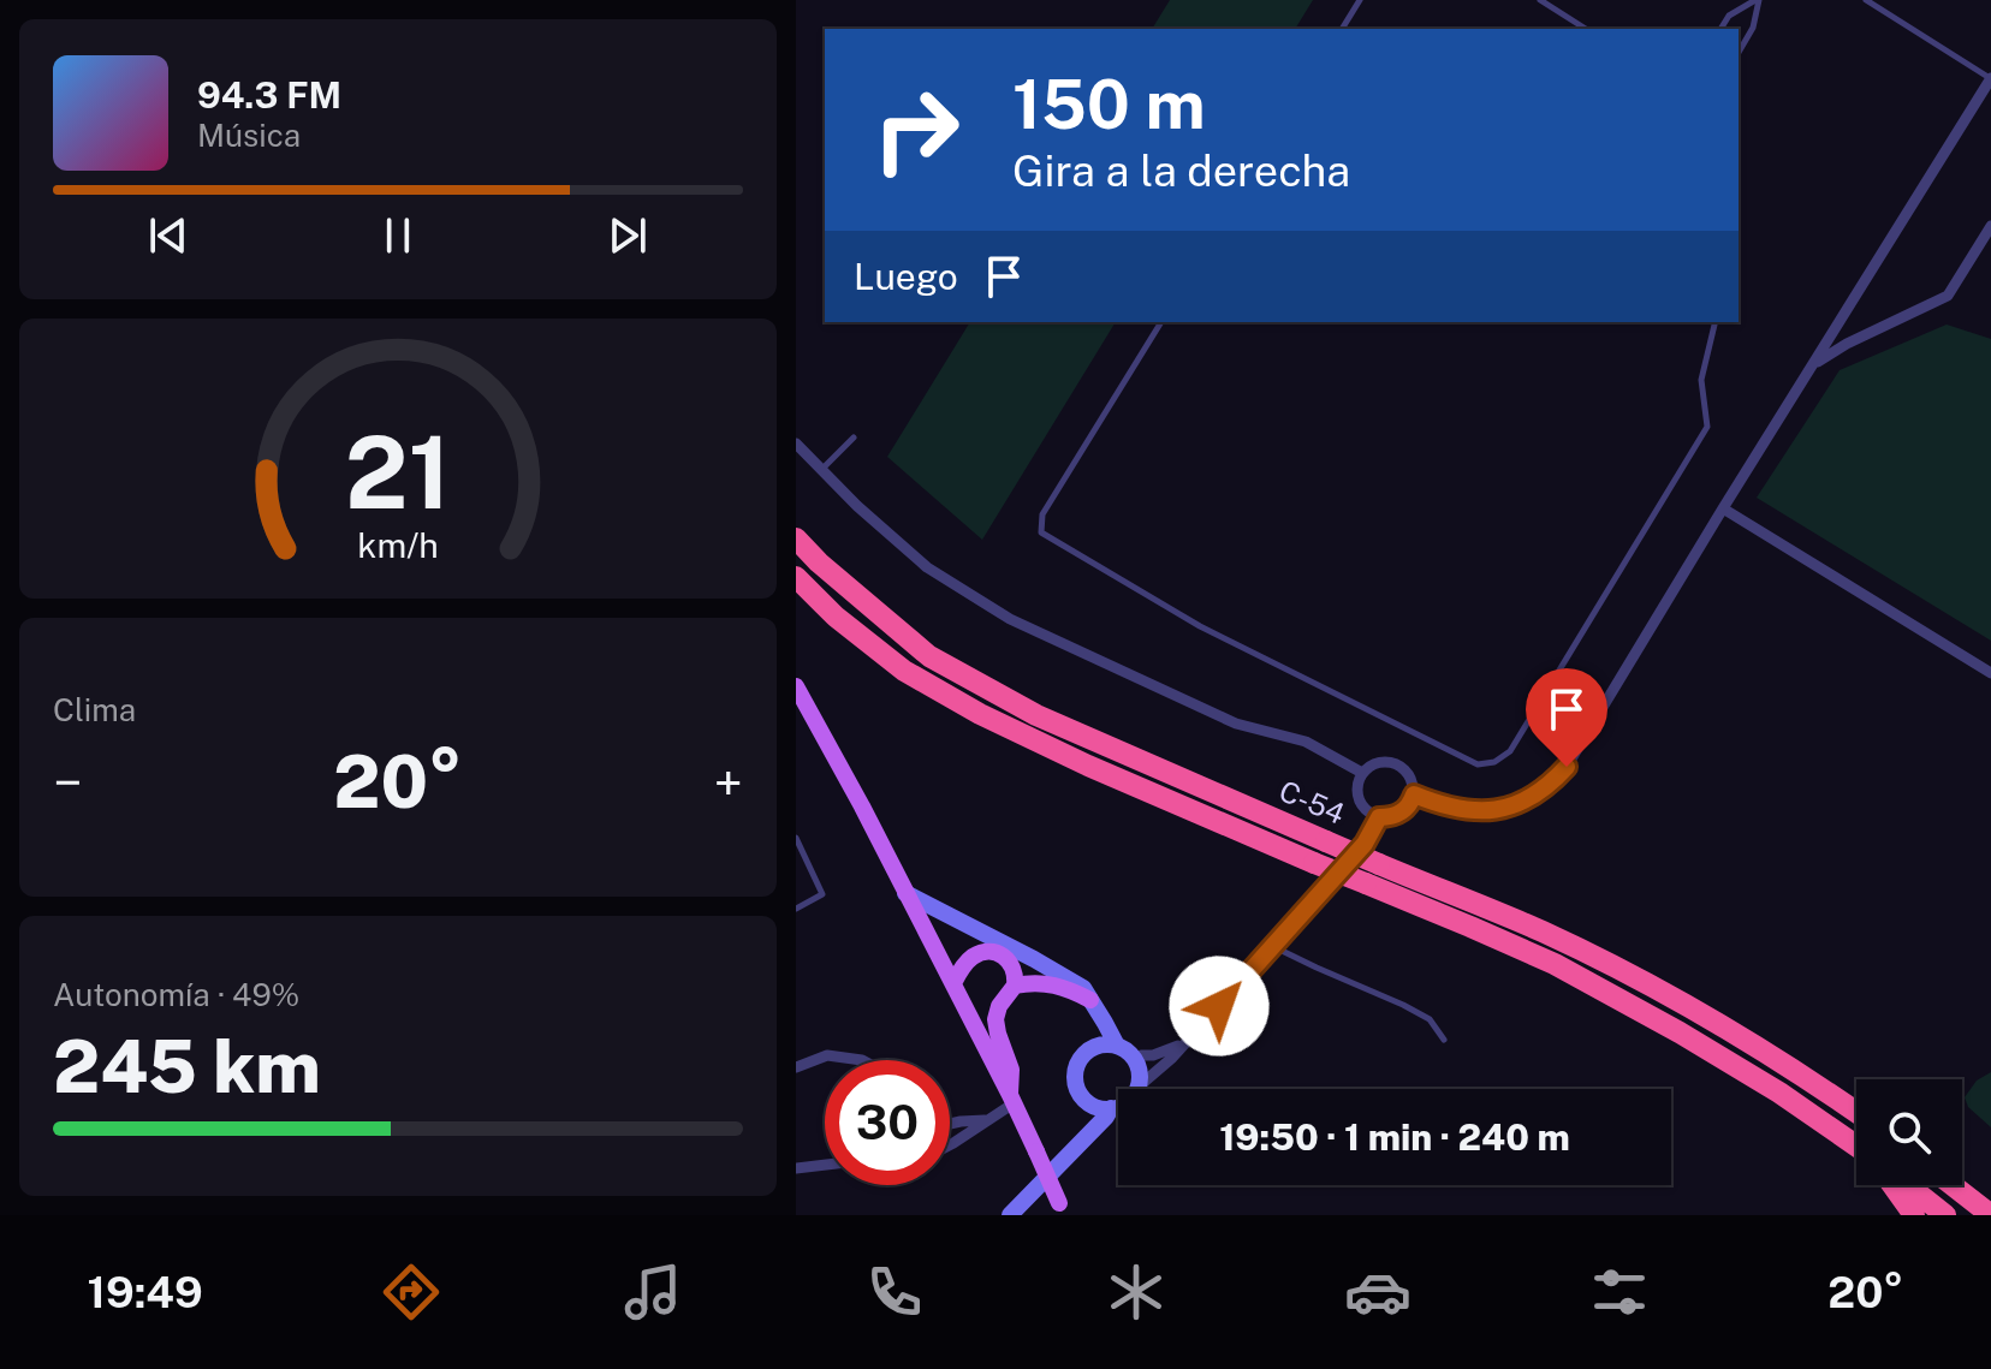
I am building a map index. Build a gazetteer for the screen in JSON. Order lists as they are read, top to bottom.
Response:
{
  "streets": {
    "highway": ["C-54"]
  },
  "page": {
    "turn": ["150 m", "Gira a la derecha"],
    "song": ["94.3 FM", "Música"],
    "then": "Luego",
    "tile": [
      "Clima",
      ["Autonomía · 49%", "245 km"]
    ],
    "heat": ["−", "20°", "+"],
    "limit": "30",
    "trip": "19:50 · 1 min · 240 m",
    "tabs": ["19:49", "20°"],
    "gauge": ["21", "km/h"]
  }
}
